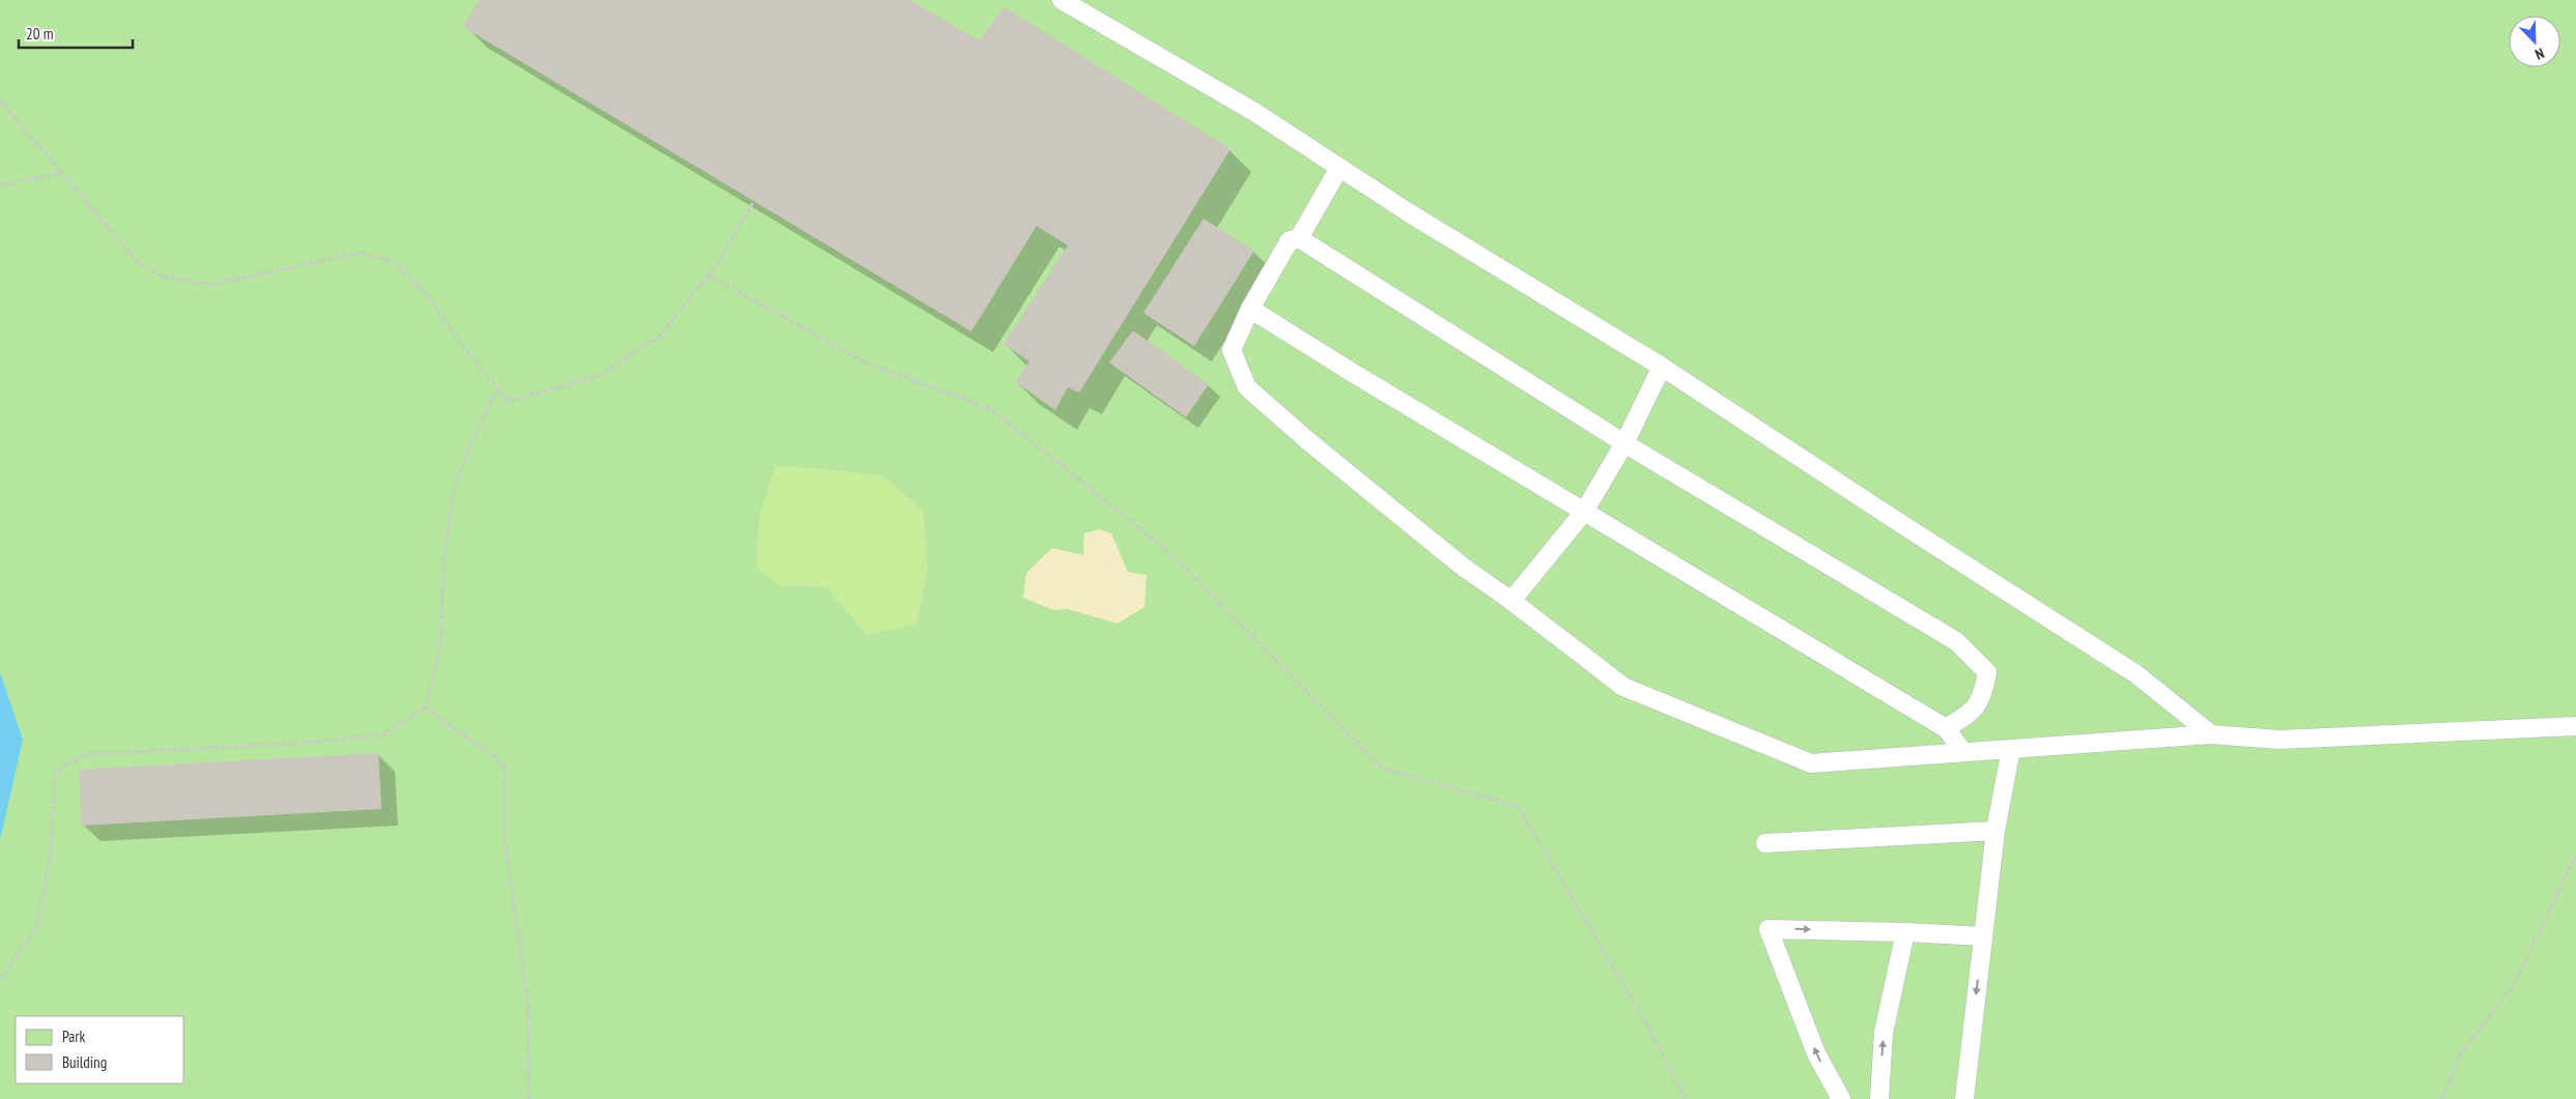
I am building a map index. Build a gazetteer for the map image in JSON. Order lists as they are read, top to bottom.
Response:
{
  "legend": ["Park", "Building"],
  "scale_bar": "20 m",
  "north": "bottom right"
}
